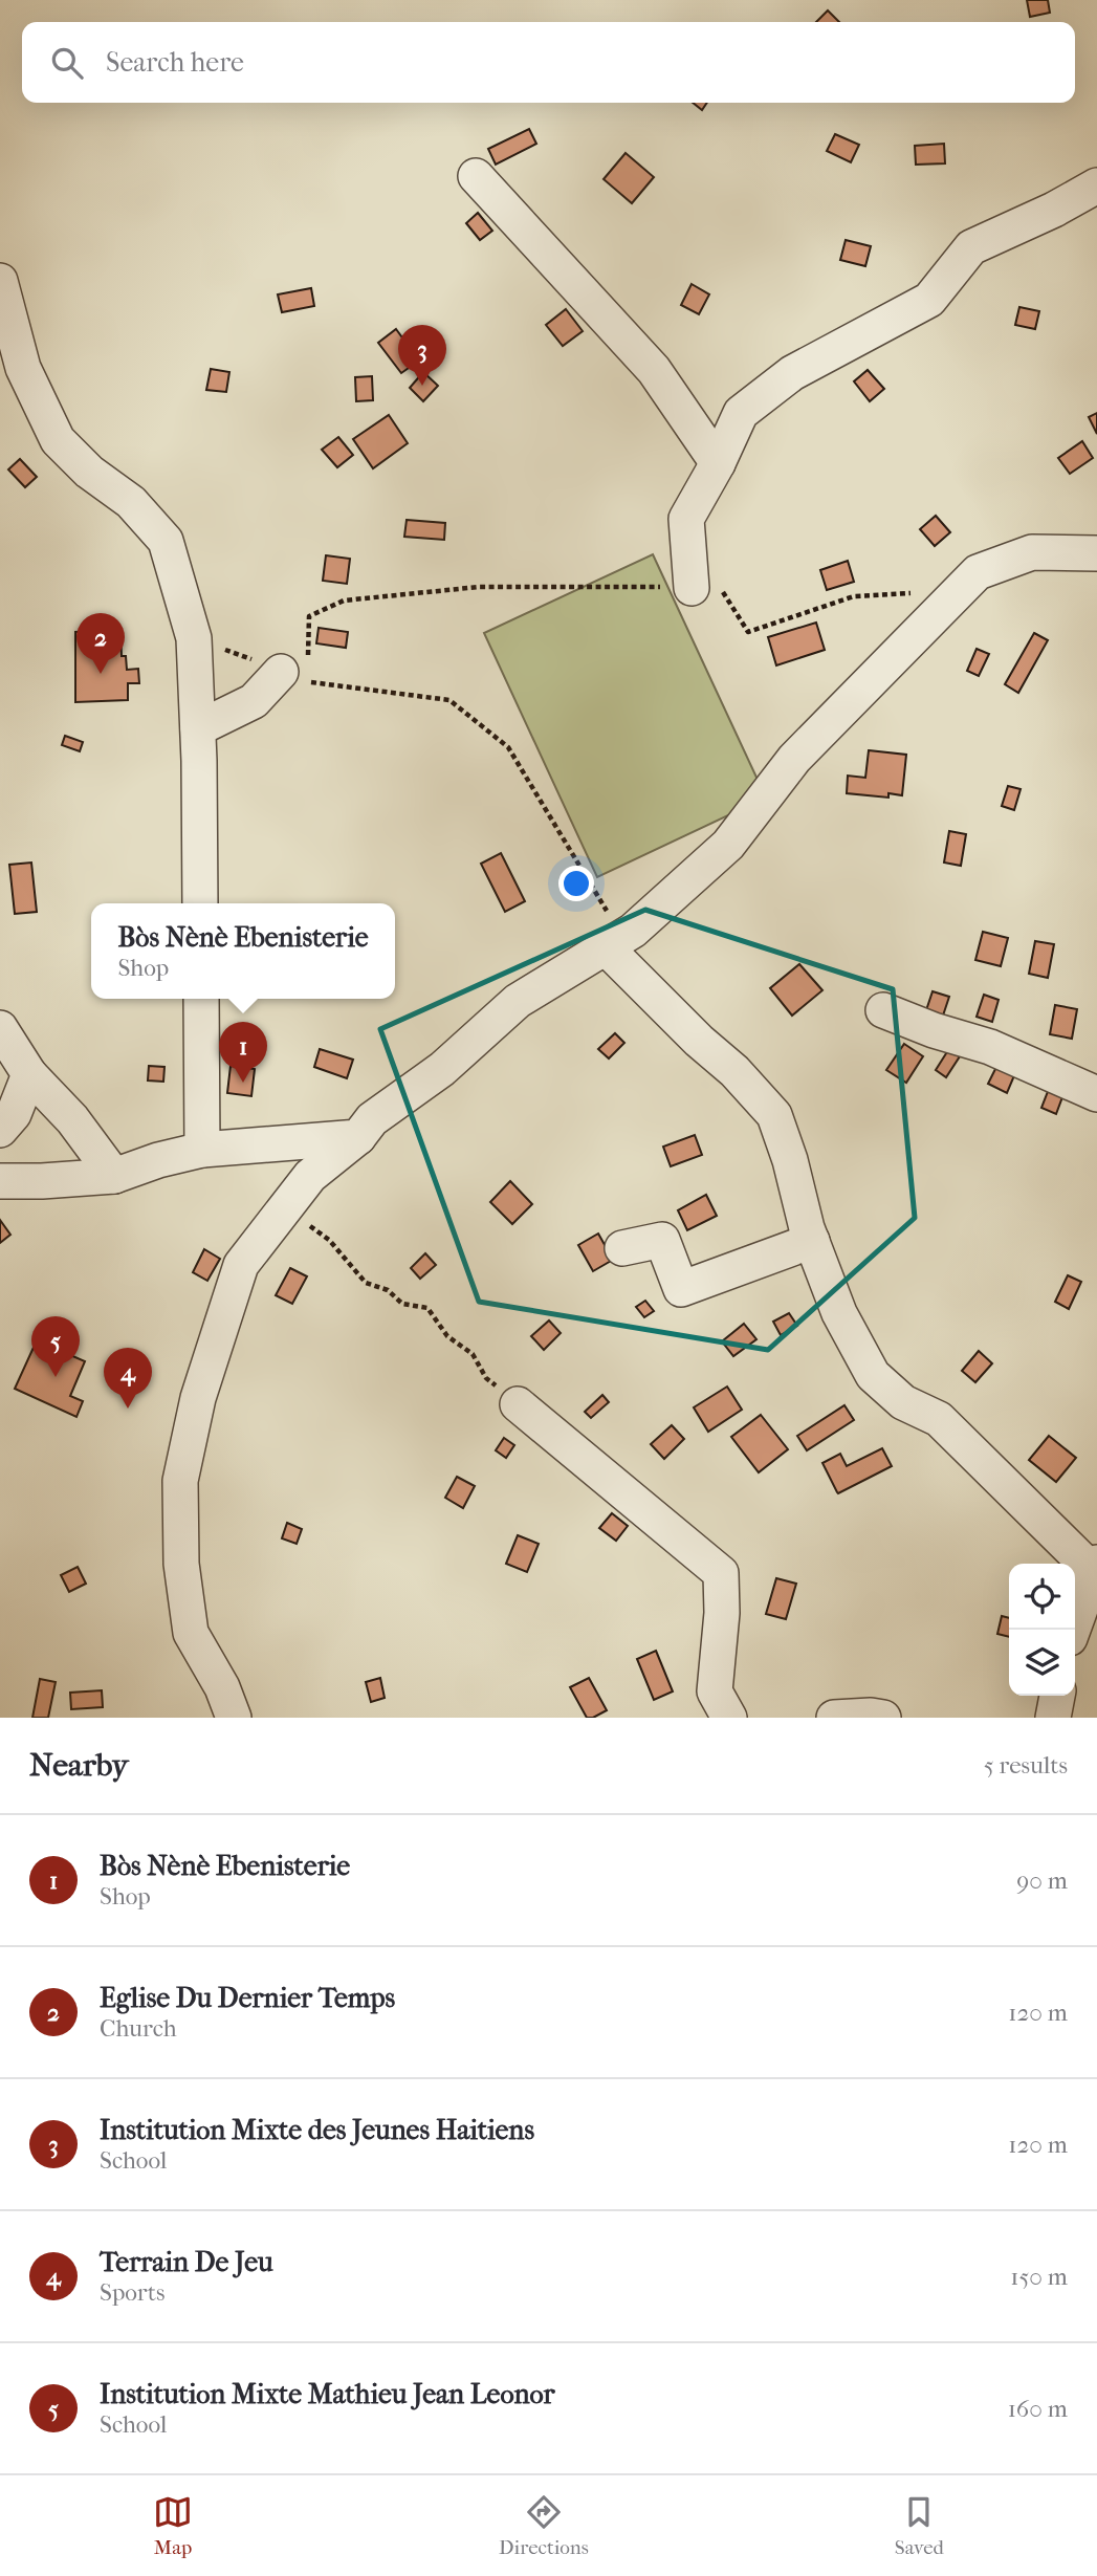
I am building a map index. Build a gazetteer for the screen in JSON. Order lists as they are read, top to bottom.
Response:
{
  "page": {
    "search": "Search here",
    "pins": [
      "3",
      "2",
      "1",
      "5",
      "4"
    ],
    "popup": ["Bòs Nènè Ebenisterie", "Shop"],
    "heading": ["Nearby", "5 results"],
    "list": [
      {
        "mark": "1",
        "name": "Bòs Nènè Ebenisterie",
        "note": "Shop",
        "value": "90 m"
      },
      {
        "mark": "2",
        "name": "Eglise Du Dernier Temps",
        "note": "Church",
        "value": "120 m"
      },
      {
        "mark": "3",
        "name": "Institution Mixte des Jeunes Haitiens",
        "note": "School",
        "value": "120 m"
      },
      {
        "mark": "4",
        "name": "Terrain De Jeu",
        "note": "Sports",
        "value": "150 m"
      },
      {
        "mark": "5",
        "name": "Institution Mixte Mathieu Jean Leonor",
        "note": "School",
        "value": "160 m"
      }
    ],
    "nav": ["Map", "Directions", "Saved"]
  }
}
